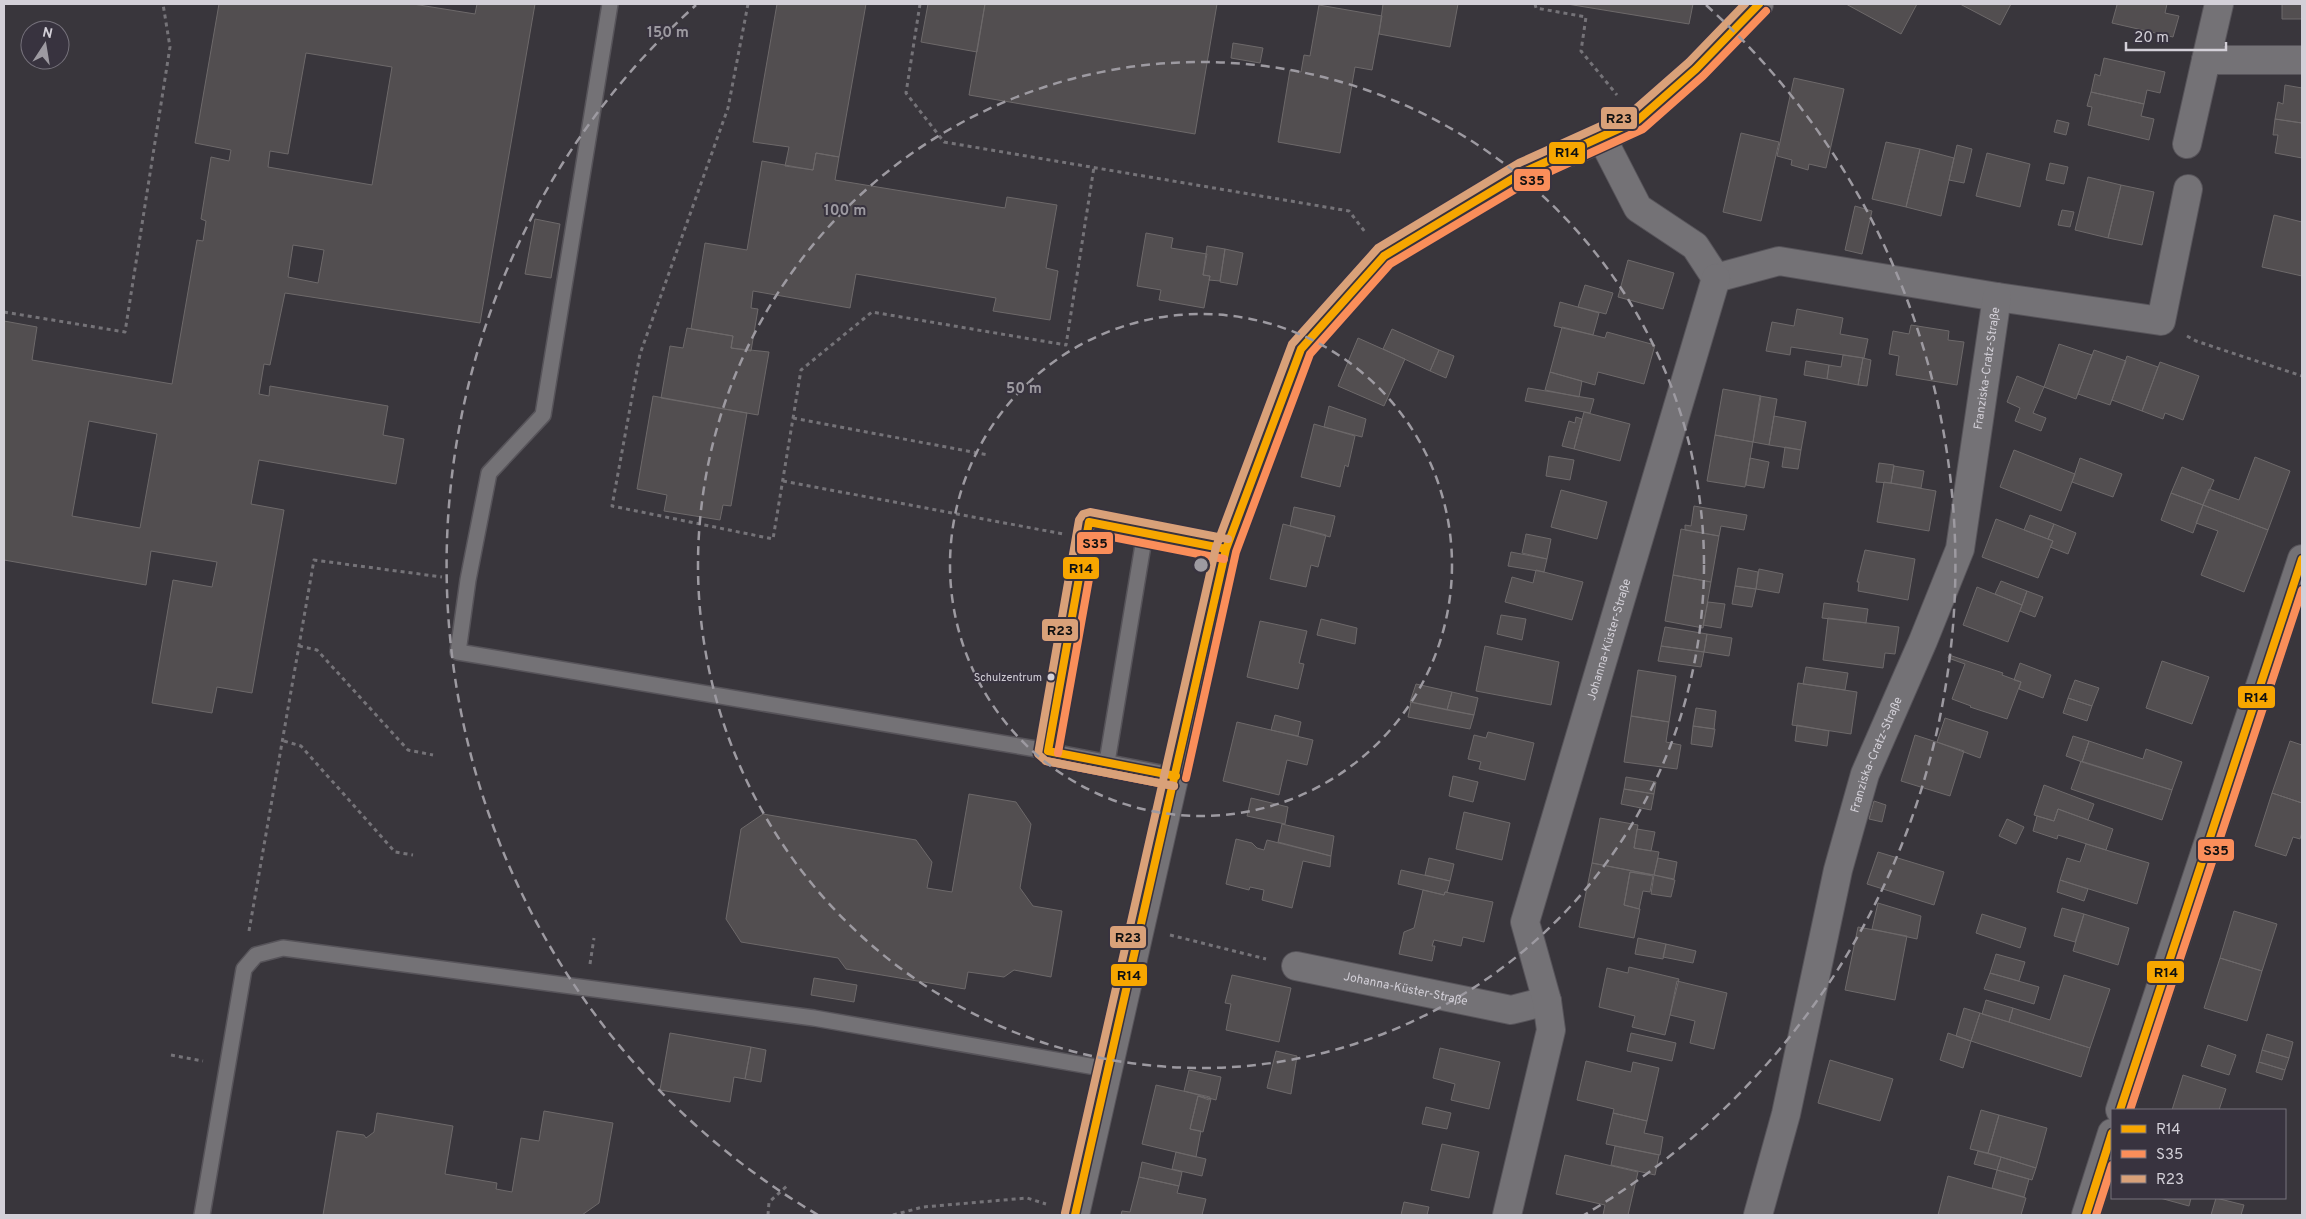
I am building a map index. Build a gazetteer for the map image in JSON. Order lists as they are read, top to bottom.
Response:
{
  "streets": {
    "street": ["Franziska-Cratz-Straße", "Johanna-Küster-Straße"]
  },
  "crossings": [
    ["Franziska-Cratz-Straße", "Johanna-Küster-Straße"]
  ],
  "places": ["Schulzentrum"],
  "lines": ["transit line R14", "transit line R23", "transit line S35"],
  "legend": ["R14", "S35", "R23"],
  "scale_bar": "20 m",
  "north": "top",
  "rings": ["150 m", "100 m", "50 m"]
}
